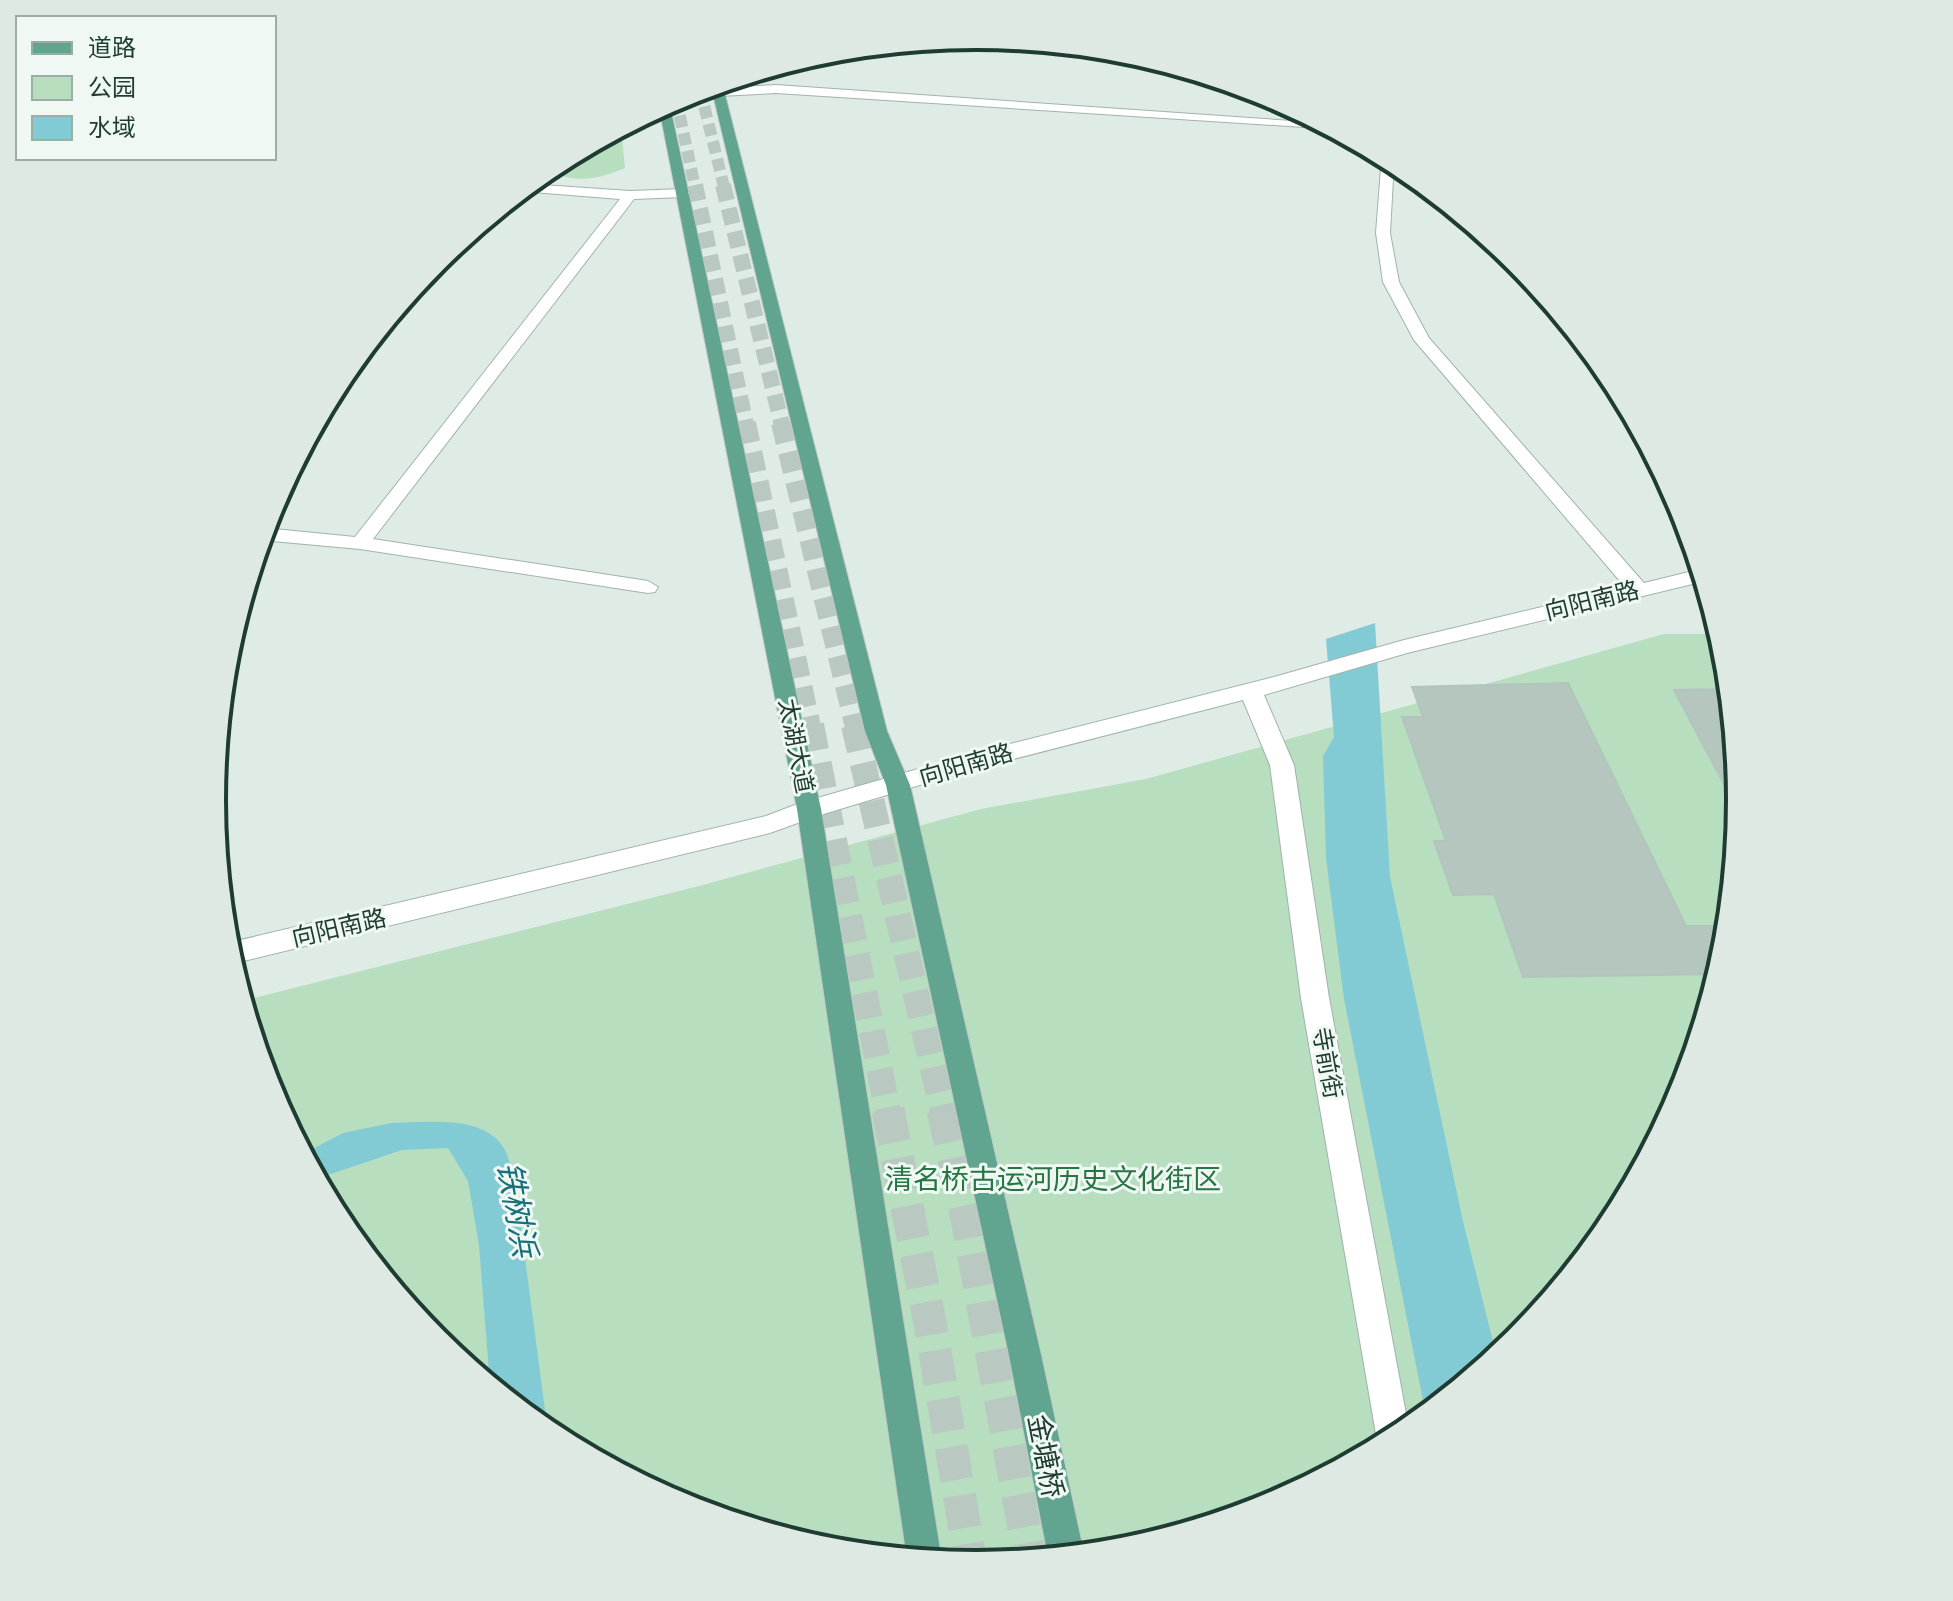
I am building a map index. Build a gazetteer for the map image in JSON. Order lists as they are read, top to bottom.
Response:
{
  "streets": {
    "main road": ["太湖大道", "金塘桥"],
    "street": ["向阳南路", "寺前街"]
  },
  "crossings": [
    ["向阳南路", "太湖大道"],
    ["向阳南路", "寺前街"],
    ["向阳南路", "金塘桥"]
  ],
  "water": ["铁树浜"],
  "parks": ["清名桥古运河历史文化街区"],
  "legend": ["道路", "公园", "水域"]
}
